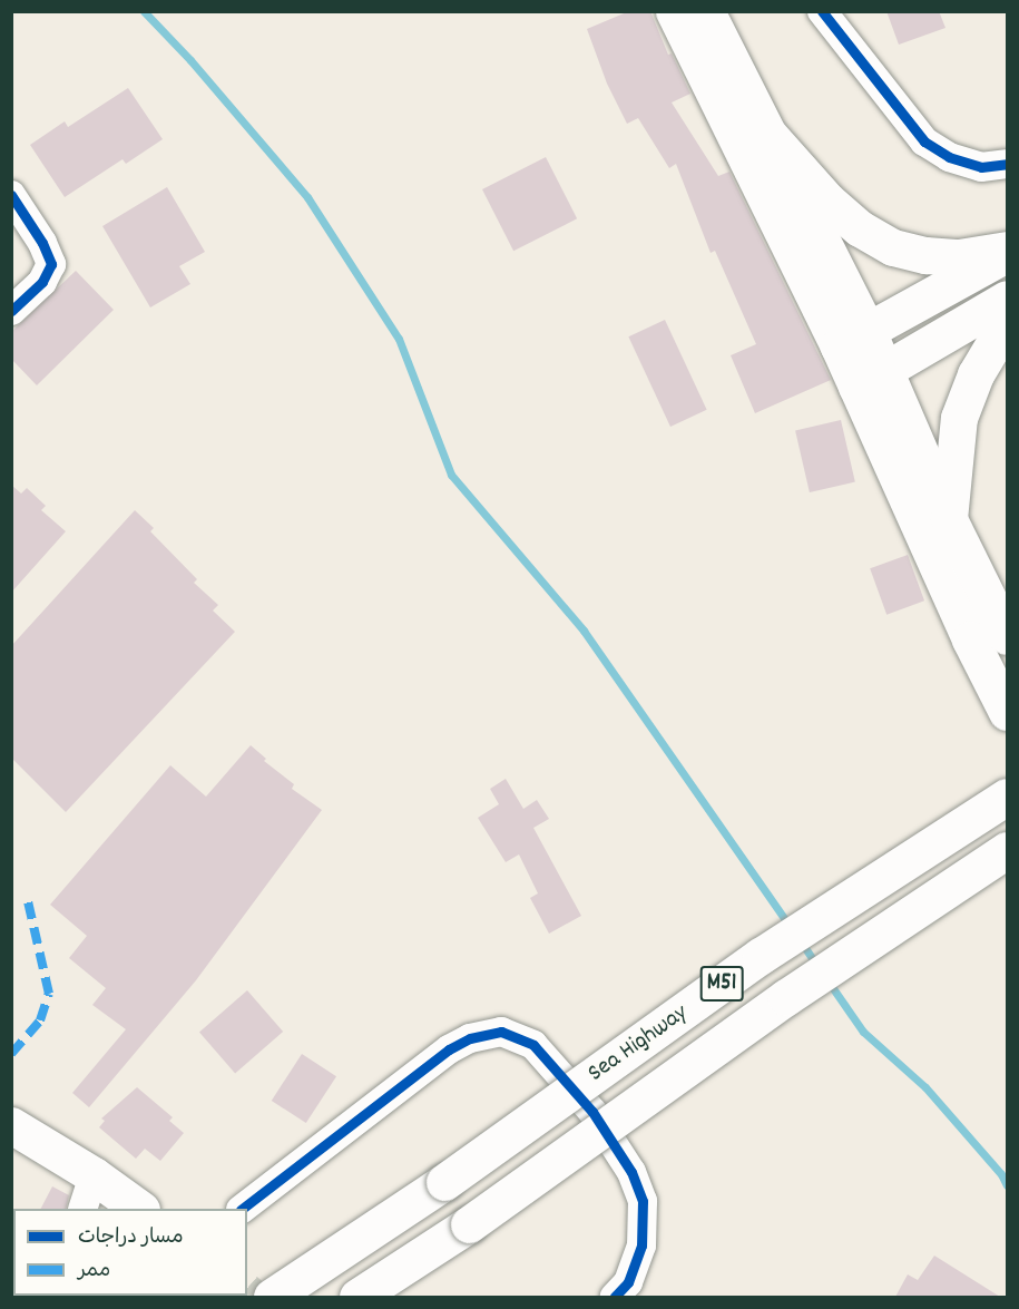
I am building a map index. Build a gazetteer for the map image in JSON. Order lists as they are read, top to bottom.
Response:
{
  "streets": {
    "main road": ["M51", "Sea Highway"]
  },
  "legend": ["مسار دراجات", "ممر"]
}
